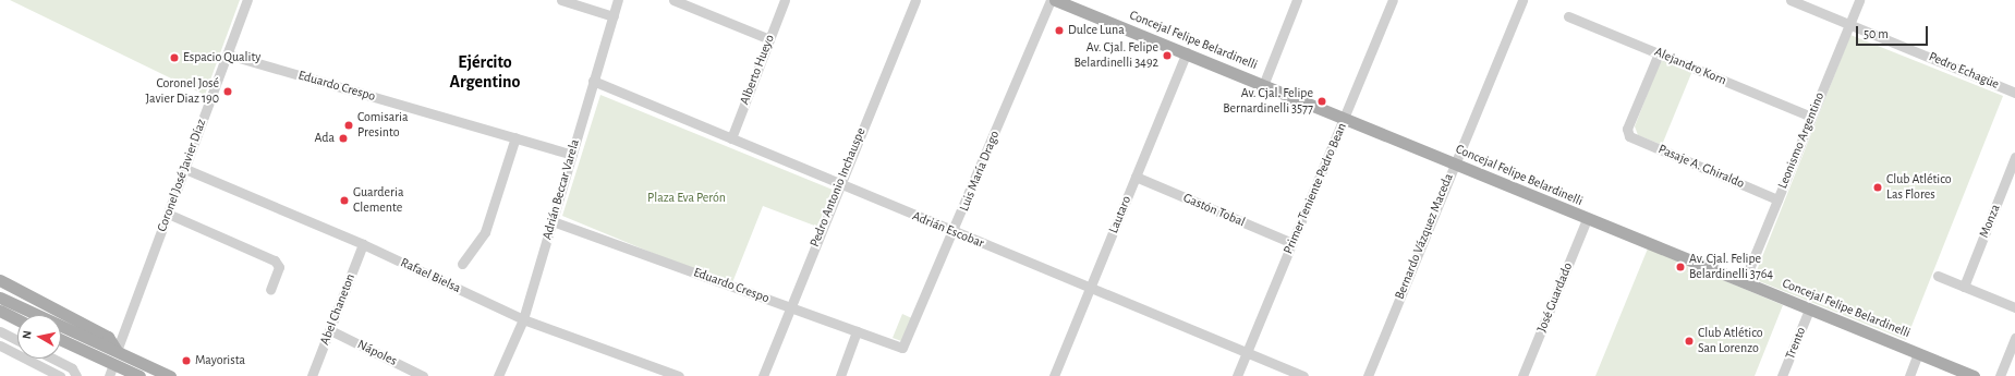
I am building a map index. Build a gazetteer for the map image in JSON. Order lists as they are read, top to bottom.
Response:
{
  "streets": {
    "main road": ["Concejal Felipe Belardinelli"],
    "street": [
      "Alejandro Korn",
      "Alberto Hueyo",
      "Pedro Echagüe",
      "Eduardo Crespo",
      "Leonismo Argentino",
      "Pasaje A. Ghiraldo",
      "Luis María Drago",
      "Coronel José Javier Díaz",
      "Pedro Antonio Inchauspe",
      "Primer Teniente Pedro Bean",
      "Adrián Beccar Varela",
      "Gastón Tobal",
      "Lautaro",
      "Monza",
      "Adrián Escobar",
      "Bernardo Vázquez Maceda",
      "Rafael Bielsa",
      "José Guardado",
      "Abel Chaneton",
      "Trento",
      "Nápoles"
    ]
  },
  "crossings": [
    ["Concejal Felipe Belardinelli", "Leonismo Argentino"],
    ["Concejal Felipe Belardinelli", "Primer Teniente Pedro Bean"],
    ["Concejal Felipe Belardinelli", "Lautaro"],
    ["Concejal Felipe Belardinelli", "Bernardo Vázquez Maceda"],
    ["Concejal Felipe Belardinelli", "José Guardado"],
    ["Concejal Felipe Belardinelli", "Trento"],
    ["Alejandro Korn", "Leonismo Argentino"],
    ["Alejandro Korn", "Pasaje A. Ghiraldo"],
    ["Alberto Hueyo", "Adrián Escobar"],
    ["Pedro Echagüe", "Leonismo Argentino"],
    ["Eduardo Crespo", "Luis María Drago"],
    ["Eduardo Crespo", "Coronel José Javier Díaz"],
    ["Eduardo Crespo", "Pedro Antonio Inchauspe"],
    ["Eduardo Crespo", "Adrián Beccar Varela"],
    ["Leonismo Argentino", "Pasaje A. Ghiraldo"],
    ["Luis María Drago", "Adrián Escobar"],
    ["Coronel José Javier Díaz", "Rafael Bielsa"],
    ["Pedro Antonio Inchauspe", "Adrián Escobar"],
    ["Primer Teniente Pedro Bean", "Gastón Tobal"],
    ["Primer Teniente Pedro Bean", "Adrián Escobar"],
    ["Adrián Beccar Varela", "Adrián Escobar"],
    ["Adrián Beccar Varela", "Rafael Bielsa"],
    ["Gastón Tobal", "Lautaro"],
    ["Lautaro", "Adrián Escobar"],
    ["Rafael Bielsa", "Abel Chaneton"],
    ["Abel Chaneton", "Nápoles"]
  ],
  "districts": ["Ejército Argentino"],
  "parks": ["Plaza Eva Perón"],
  "places": [
    "Dulce Luna",
    "Av. Cjal. Felipe Belardinelli 3492",
    "Espacio Quality",
    "Coronel José Javier Diaz 190",
    "Av. Cjal. Felipe Bernardinelli 3577",
    "Comisaria Presinto",
    "Ada",
    "Club Atlético Las Flores",
    "Guarderia Clemente",
    "Av. Cjal. Felipe Belardinelli 3764",
    "Club Atlético San Lorenzo",
    "Mayorista"
  ],
  "scale_bar": "50 m",
  "north": "left"
}
